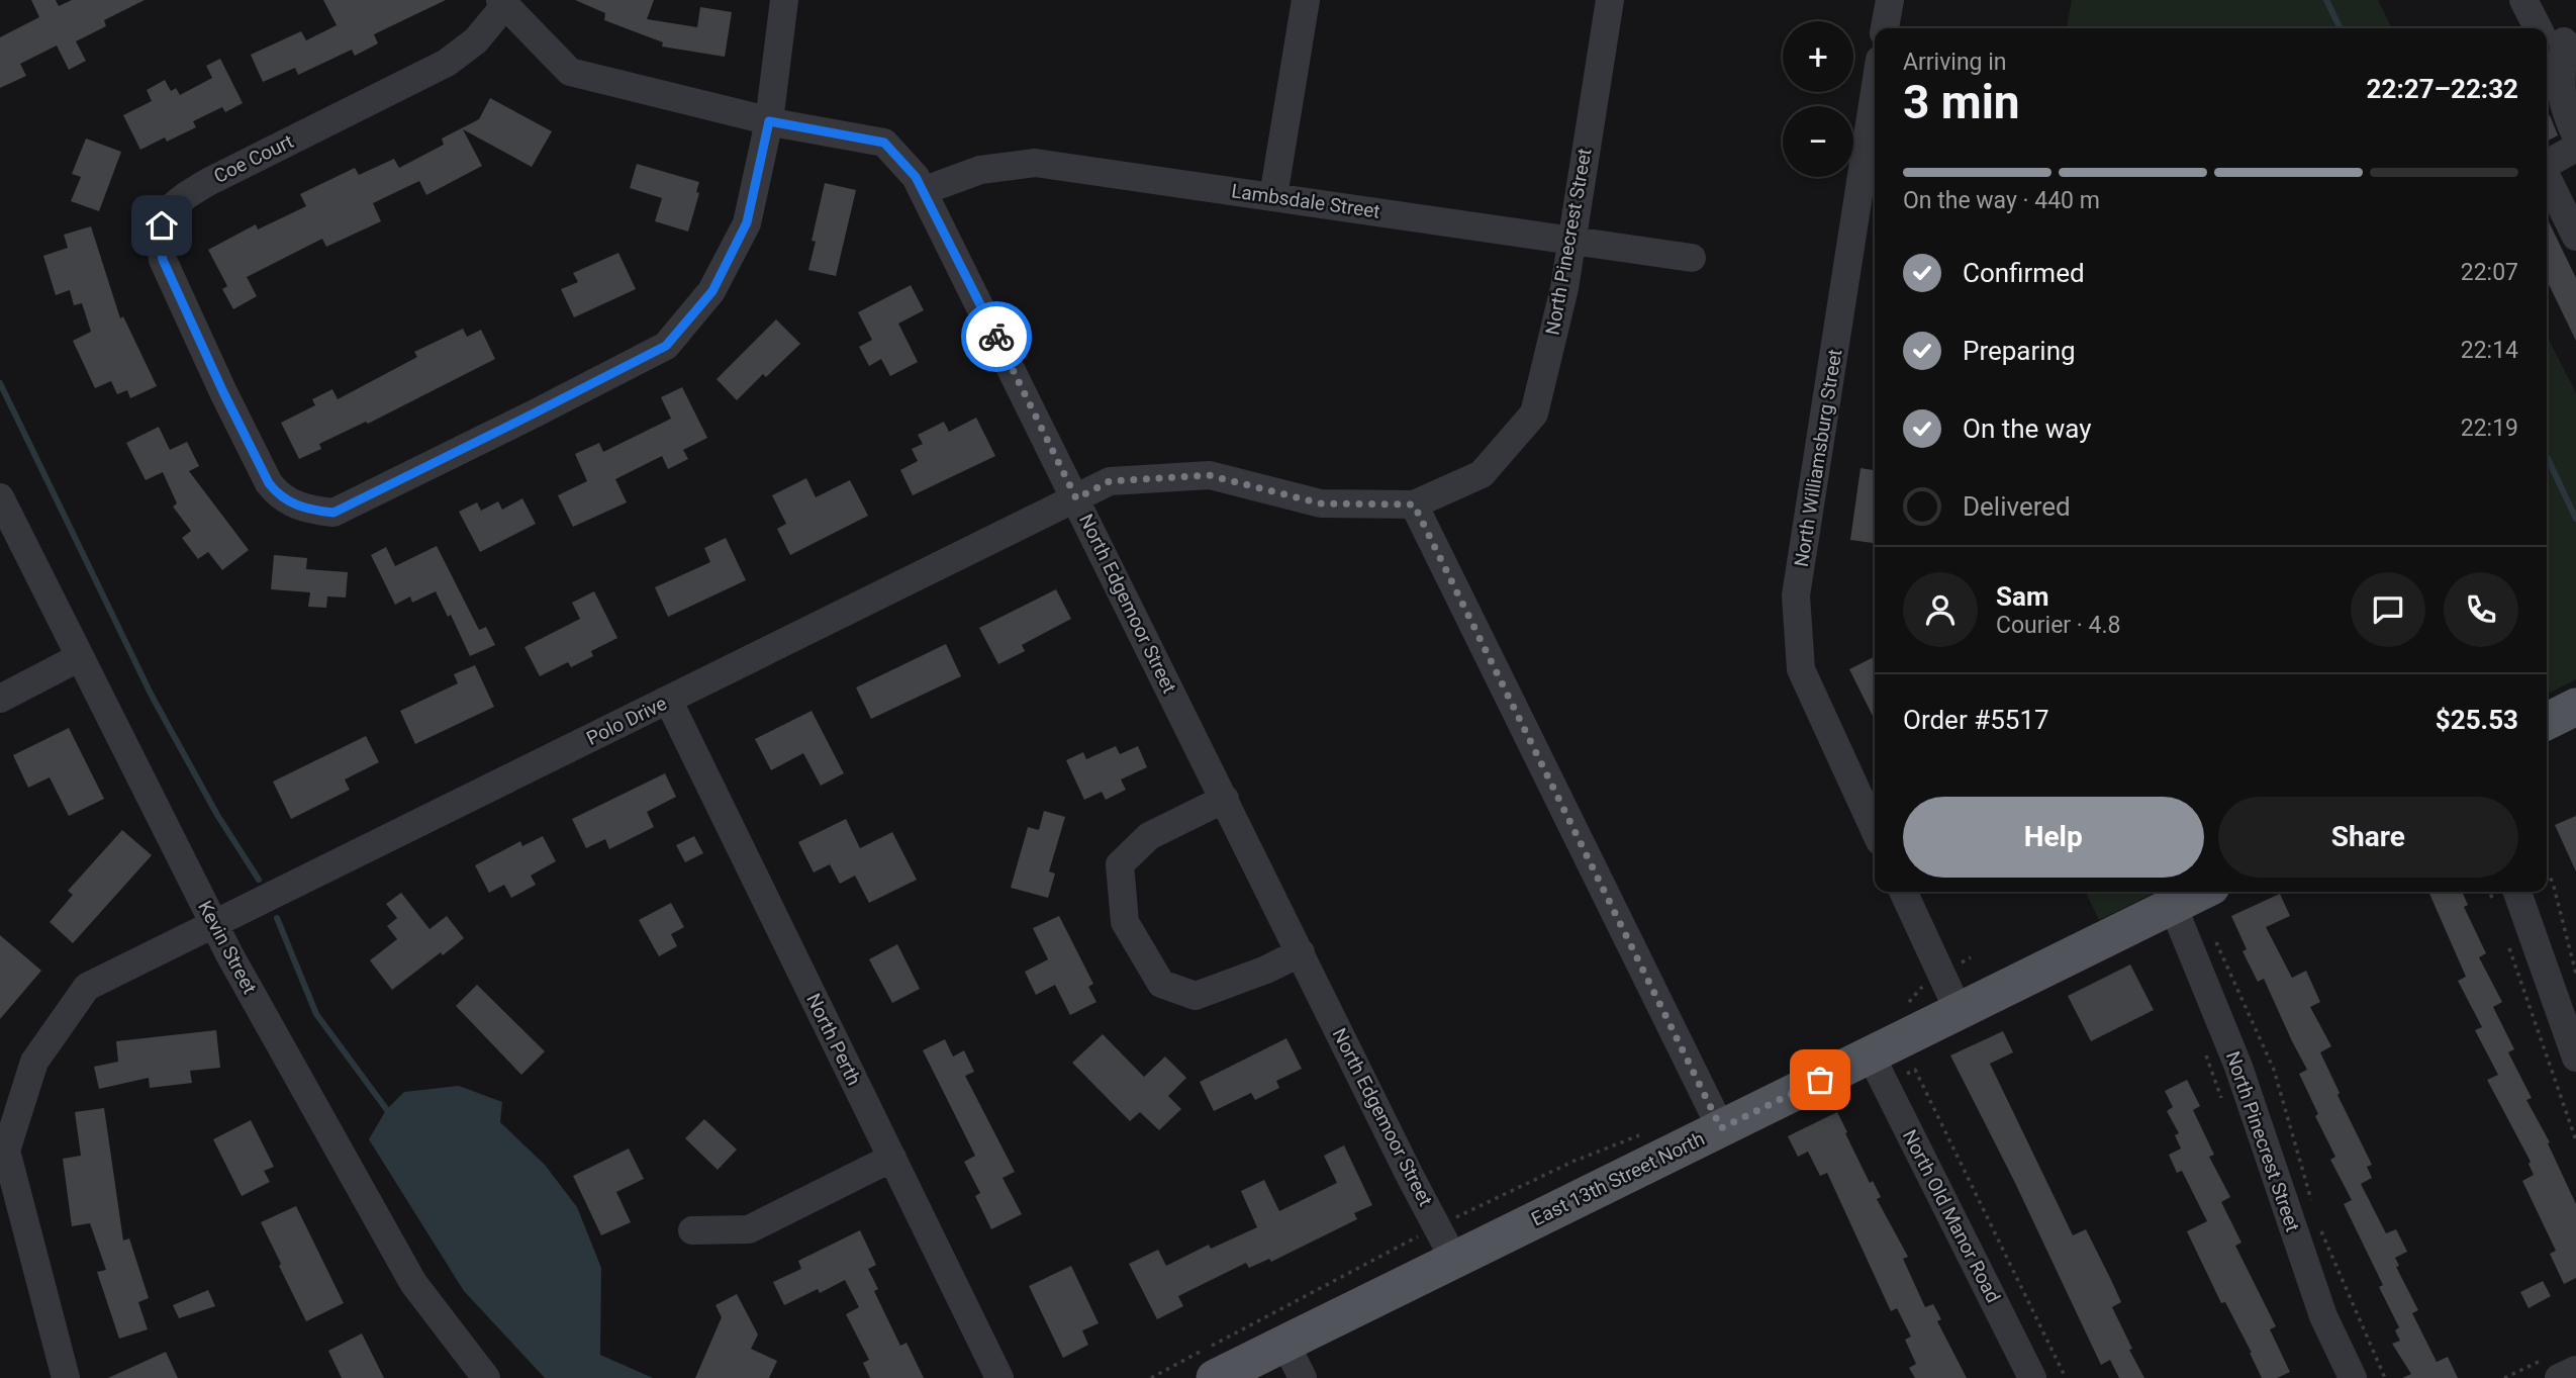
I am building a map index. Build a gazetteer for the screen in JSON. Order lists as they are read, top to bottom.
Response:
{
  "streets": {
    "main road": ["East 13th Street North"],
    "street": [
      "Coe Court",
      "Lambsdale Street",
      "North Pinecrest Street",
      "North Williamsburg Street",
      "North Edgemoor Street",
      "Polo Drive",
      "Kevin Street",
      "North Perth",
      "North Old Manor Road"
    ]
  },
  "crossings": [
    ["Coe Court", "North Edgemoor Street"],
    ["Lambsdale Street", "North Pinecrest Street"],
    ["Lambsdale Street", "North Edgemoor Street"],
    ["North Pinecrest Street", "Polo Drive"],
    ["North Pinecrest Street", "East 13th Street North"],
    ["North Edgemoor Street", "Polo Drive"],
    ["North Edgemoor Street", "East 13th Street North"],
    ["Polo Drive", "Kevin Street"],
    ["Polo Drive", "North Perth"],
    ["East 13th Street North", "North Old Manor Road"]
  ],
  "page": {
    "map_buttons": ["+", "−"],
    "heading": ["3 min", "Arriving in", "22:27–22:32"],
    "panel": [
      "Sam",
      "Courier · 4.8",
      "Order #5517",
      "$25.53"
    ],
    "bar": "On the way · 440 m",
    "list": [
      ["Confirmed", "22:07"],
      ["Preparing", "22:14"],
      ["On the way", "22:19"],
      "Delivered"
    ],
    "buttons": ["Help", "Share"]
  }
}
